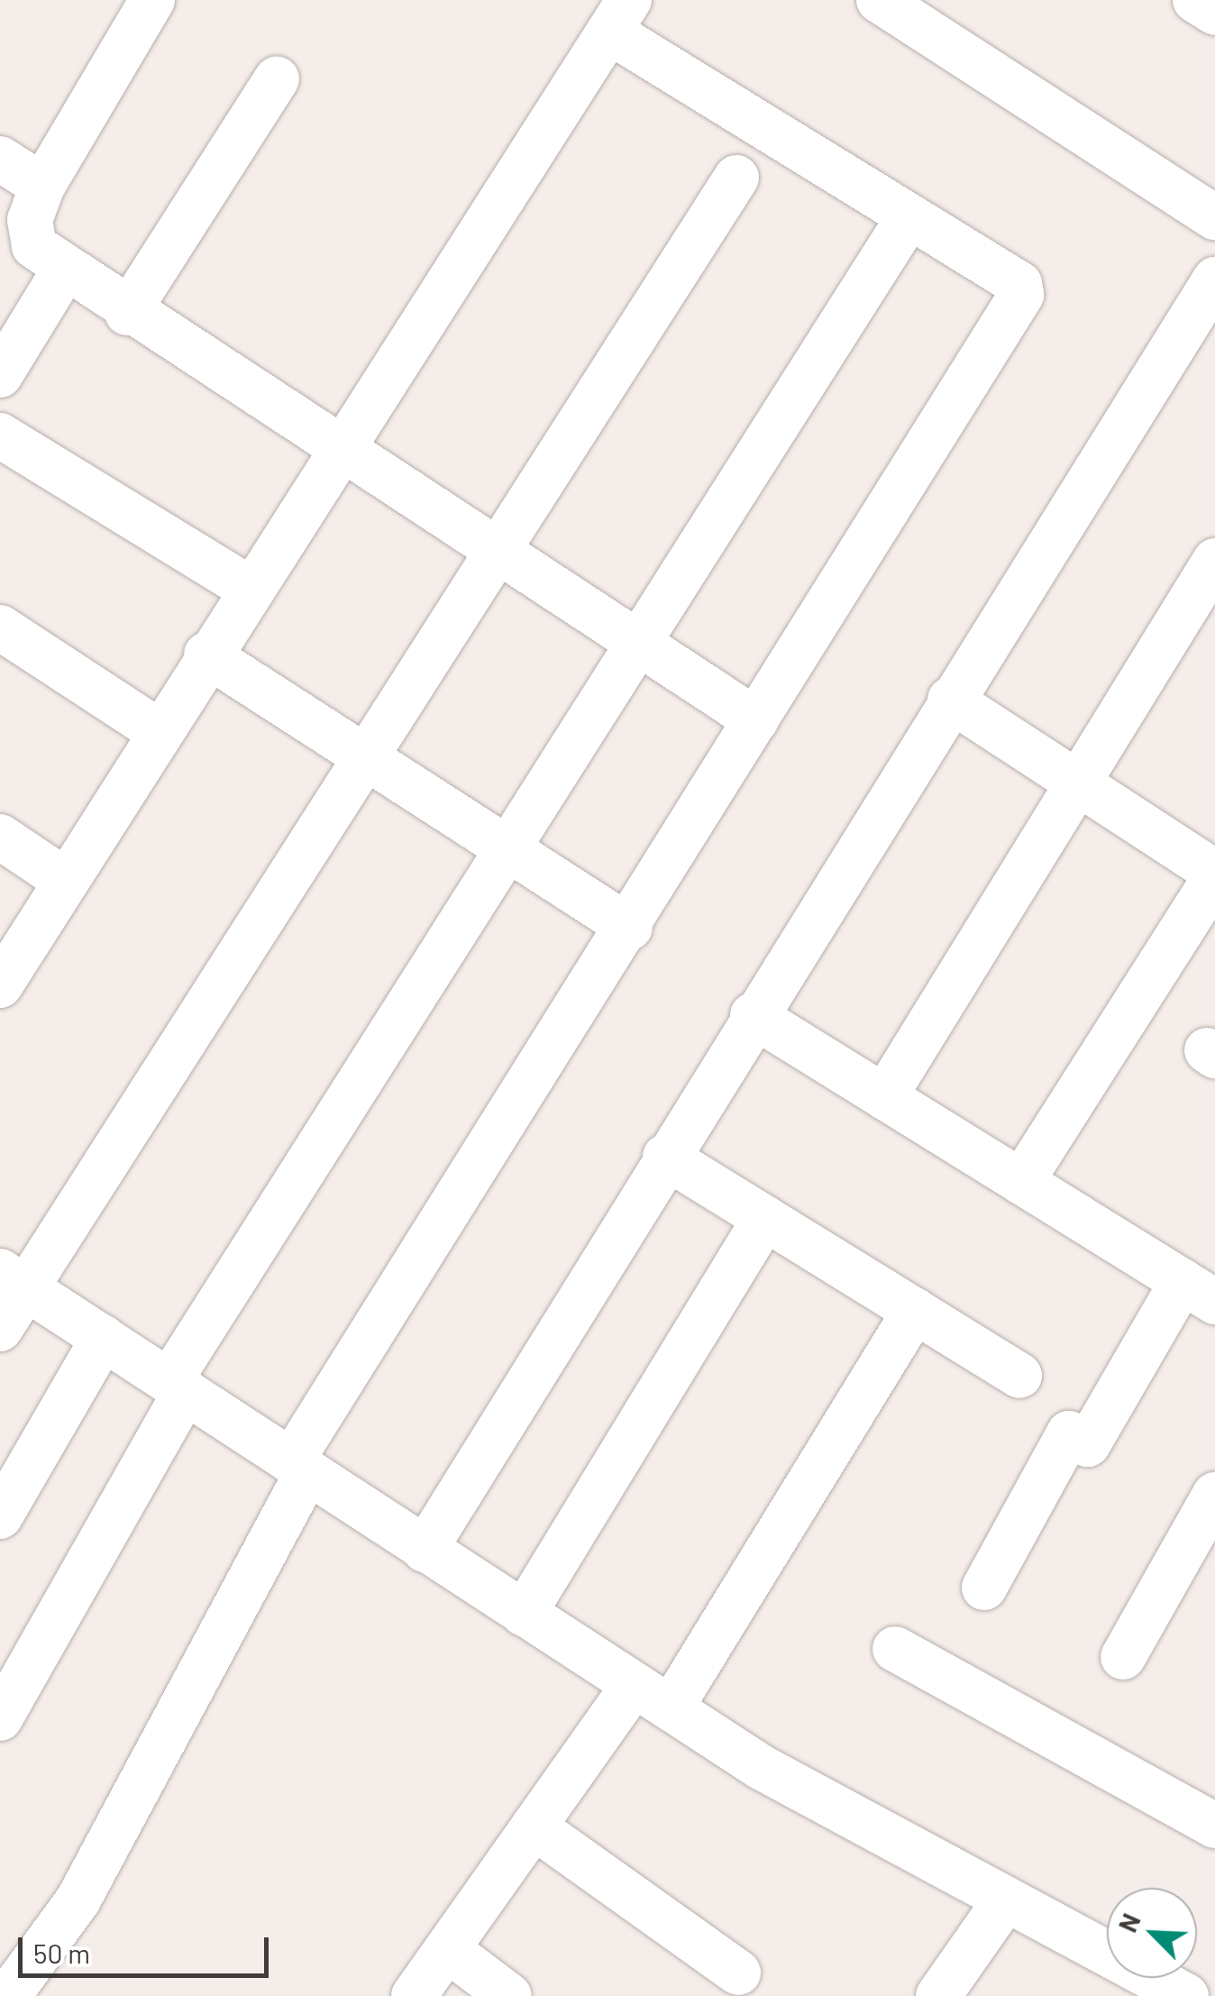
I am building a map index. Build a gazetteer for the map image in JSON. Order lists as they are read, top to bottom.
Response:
{
  "scale_bar": "50 m",
  "north": "top left"
}
